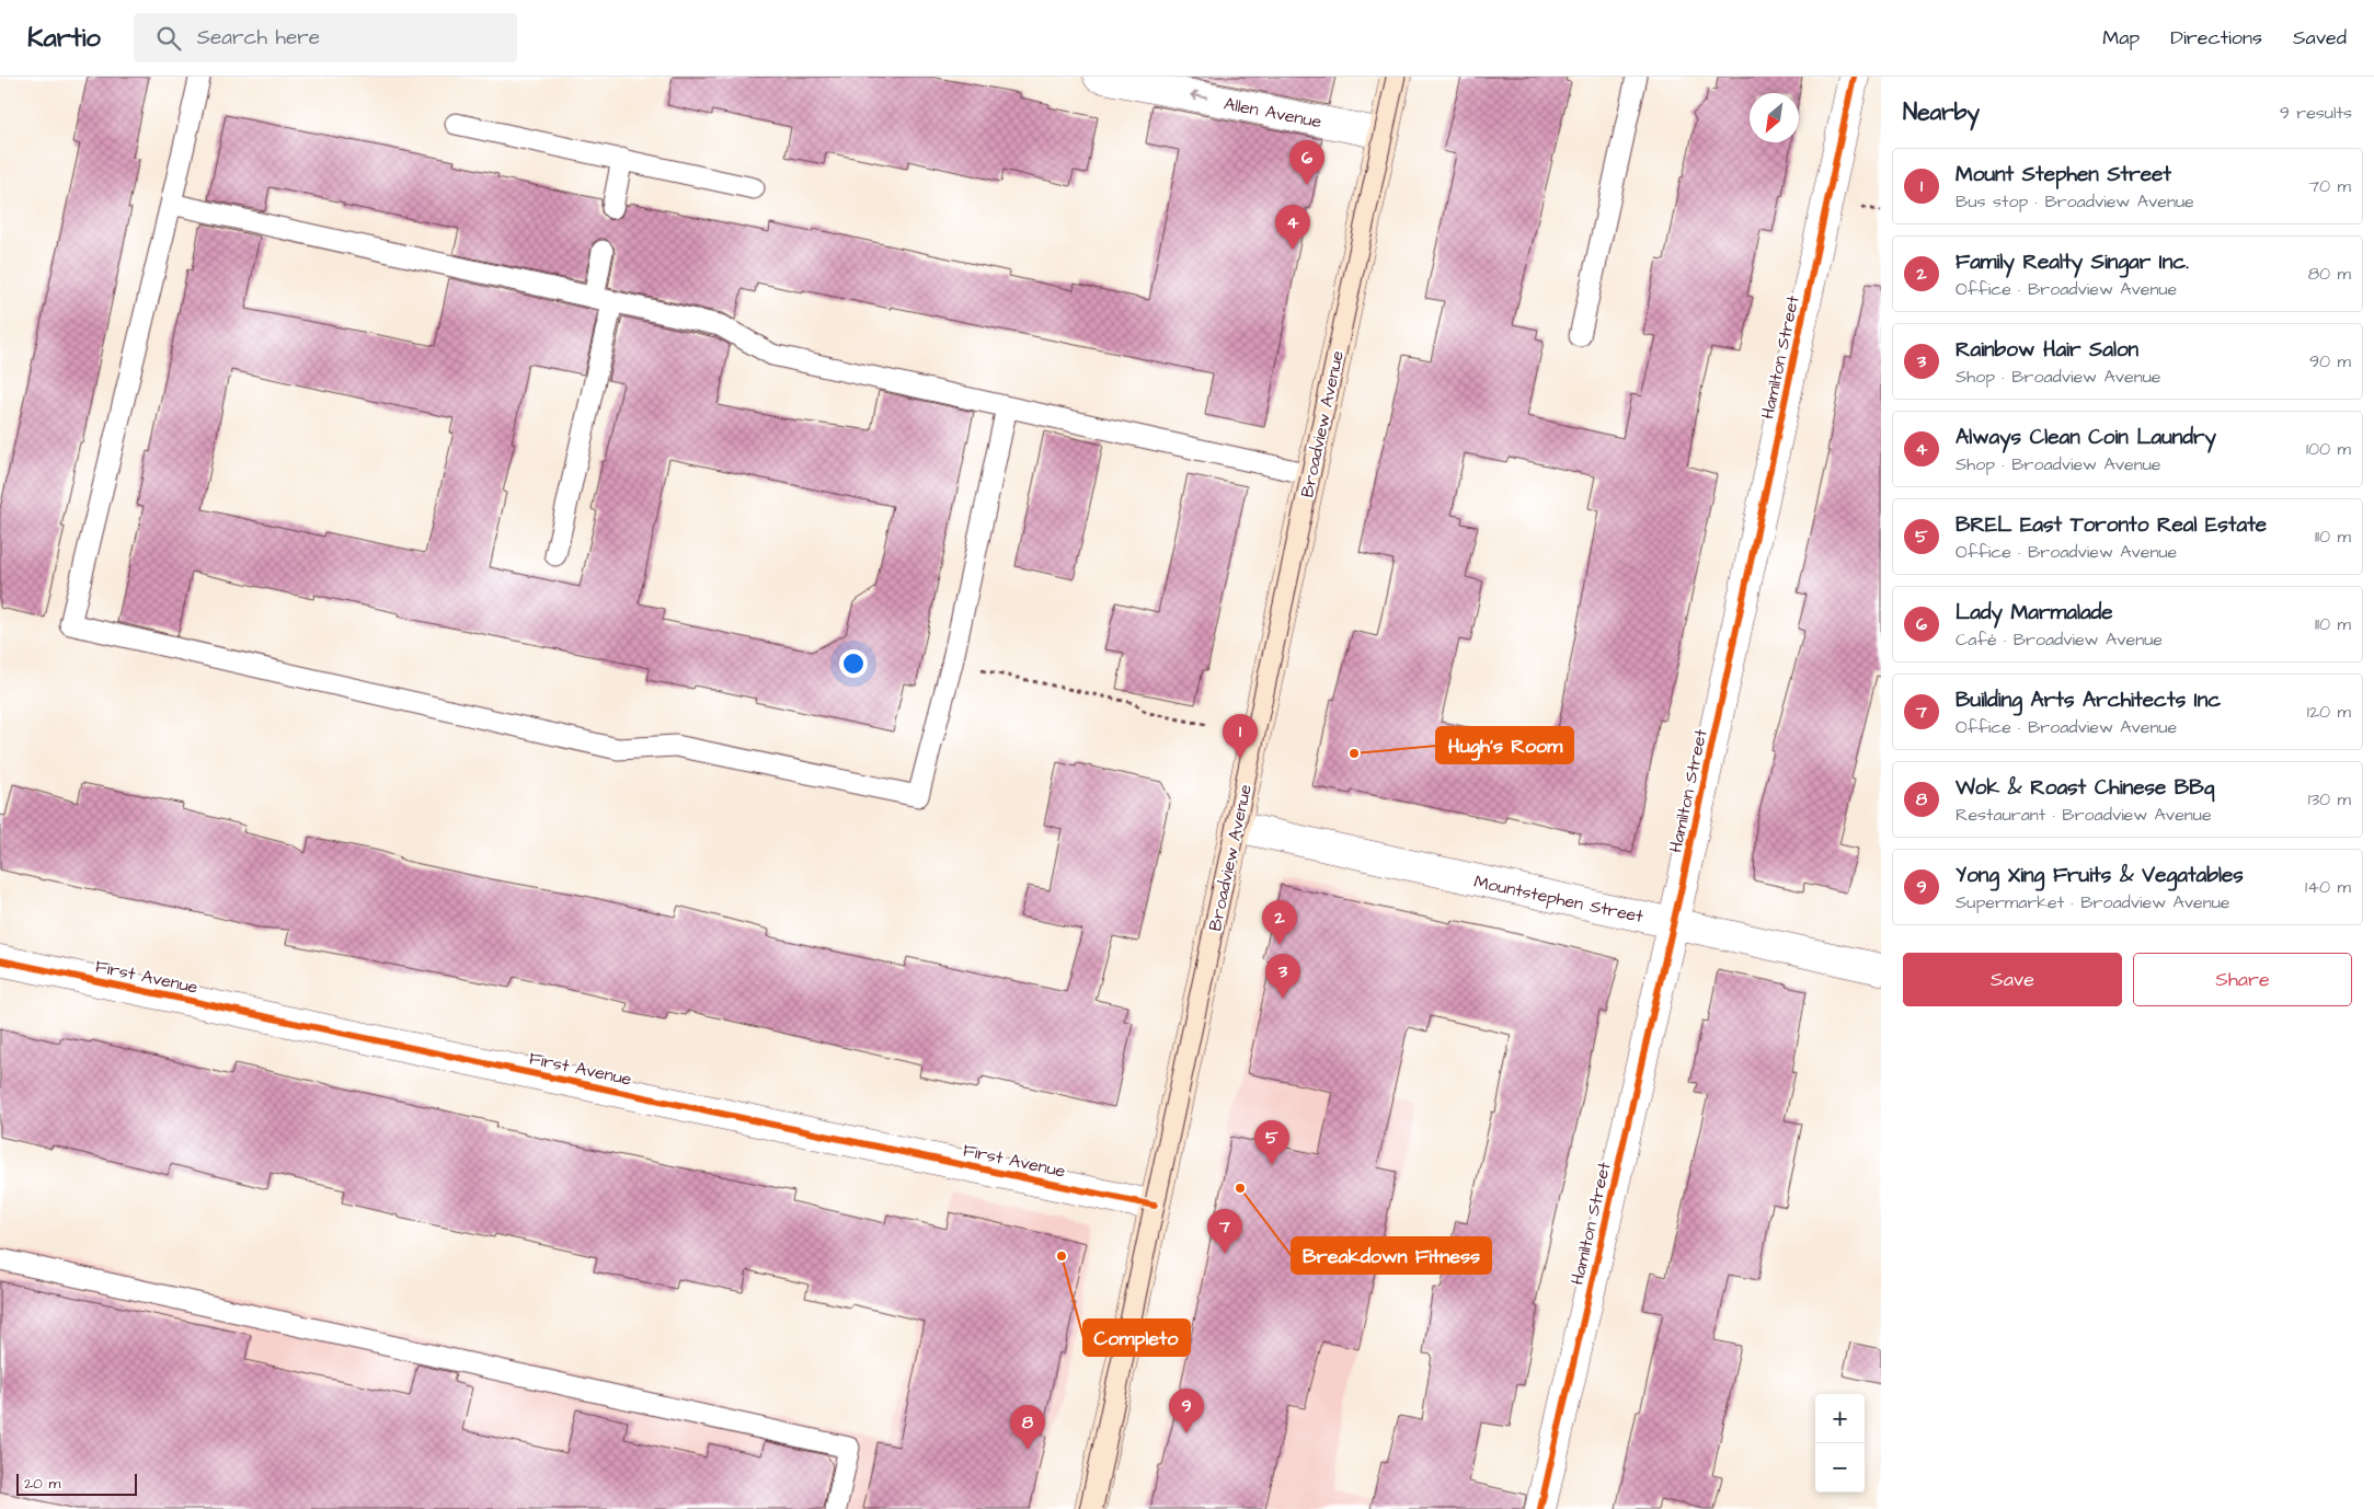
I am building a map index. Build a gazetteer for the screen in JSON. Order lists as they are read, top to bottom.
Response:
{
  "streets": {
    "main road": ["Broadview Avenue"],
    "street": [
      "Allen Avenue",
      "Hamilton Street",
      "Mountstephen Street",
      "First Avenue"
    ]
  },
  "crossings": [
    ["Allen Avenue", "Broadview Avenue"],
    ["Hamilton Street", "Mountstephen Street"],
    ["Broadview Avenue", "Mountstephen Street"],
    ["Broadview Avenue", "First Avenue"]
  ],
  "one_way": ["Allen Avenue"],
  "places": ["Hugh's Room", "Breakdown Fitness", "Completo"],
  "scale_bar": "20 m",
  "north": "bottom left",
  "page": {
    "header": "Kartio",
    "search": "Search here",
    "nav": ["Map", "Directions", "Saved"],
    "heading": ["Nearby", "9 results"],
    "pins": [
      "6",
      "4",
      "1",
      "2",
      "3",
      "5",
      "7",
      "9",
      "8"
    ],
    "list": [
      {
        "mark": "1",
        "name": "Mount Stephen Street",
        "note": "Bus stop · Broadview Avenue",
        "value": "70 m"
      },
      {
        "mark": "2",
        "name": "Family Realty Singar Inc.",
        "note": "Office · Broadview Avenue",
        "value": "80 m"
      },
      {
        "mark": "3",
        "name": "Rainbow Hair Salon",
        "note": "Shop · Broadview Avenue",
        "value": "90 m"
      },
      {
        "mark": "4",
        "name": "Always Clean Coin Laundry",
        "note": "Shop · Broadview Avenue",
        "value": "100 m"
      },
      {
        "mark": "5",
        "name": "BREL East Toronto Real Estate",
        "note": "Office · Broadview Avenue",
        "value": "110 m"
      },
      {
        "mark": "6",
        "name": "Lady Marmalade",
        "note": "Café · Broadview Avenue",
        "value": "110 m"
      },
      {
        "mark": "7",
        "name": "Building Arts Architects Inc",
        "note": "Office · Broadview Avenue",
        "value": "120 m"
      },
      {
        "mark": "8",
        "name": "Wok & Roast Chinese BBq",
        "note": "Restaurant · Broadview Avenue",
        "value": "130 m"
      },
      {
        "mark": "9",
        "name": "Yong Xing Fruits & Vegatables",
        "note": "Supermarket · Broadview Avenue",
        "value": "140 m"
      }
    ],
    "buttons": ["Save", "Share"],
    "map_buttons": ["+", "−"],
    "scale": "20 m"
  }
}
